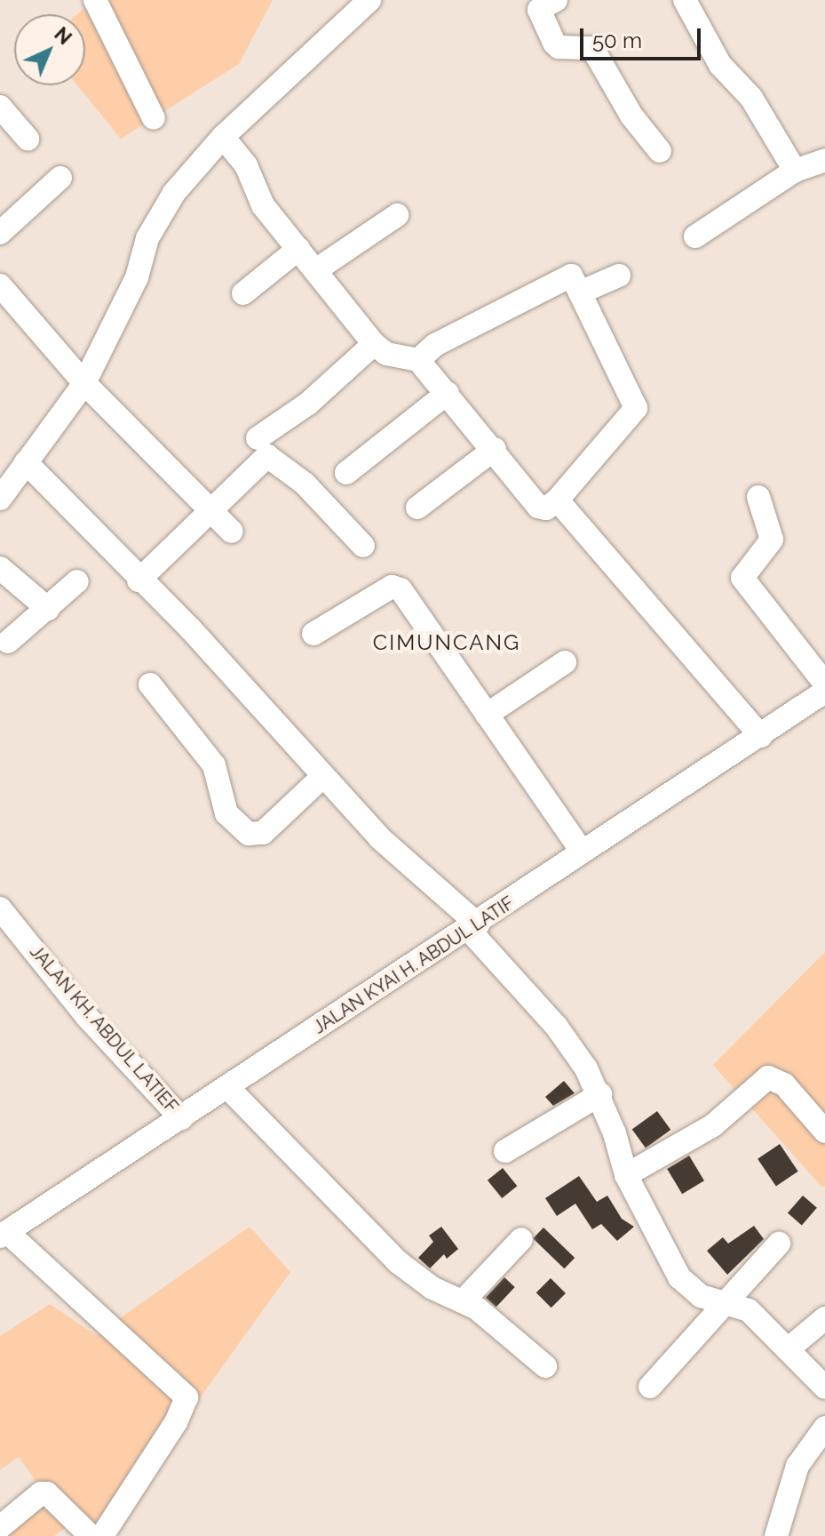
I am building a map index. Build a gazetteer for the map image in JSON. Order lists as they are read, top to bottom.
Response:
{
  "streets": {
    "street": ["JALAN KYAI H. ABDUL LATIF", "JALAN KH. ABDUL LATIEF"]
  },
  "crossings": [
    ["JALAN KYAI H. ABDUL LATIF", "JALAN KH. ABDUL LATIEF"]
  ],
  "districts": ["CIMUNCANG"],
  "scale_bar": "50 m",
  "north": "top right"
}
